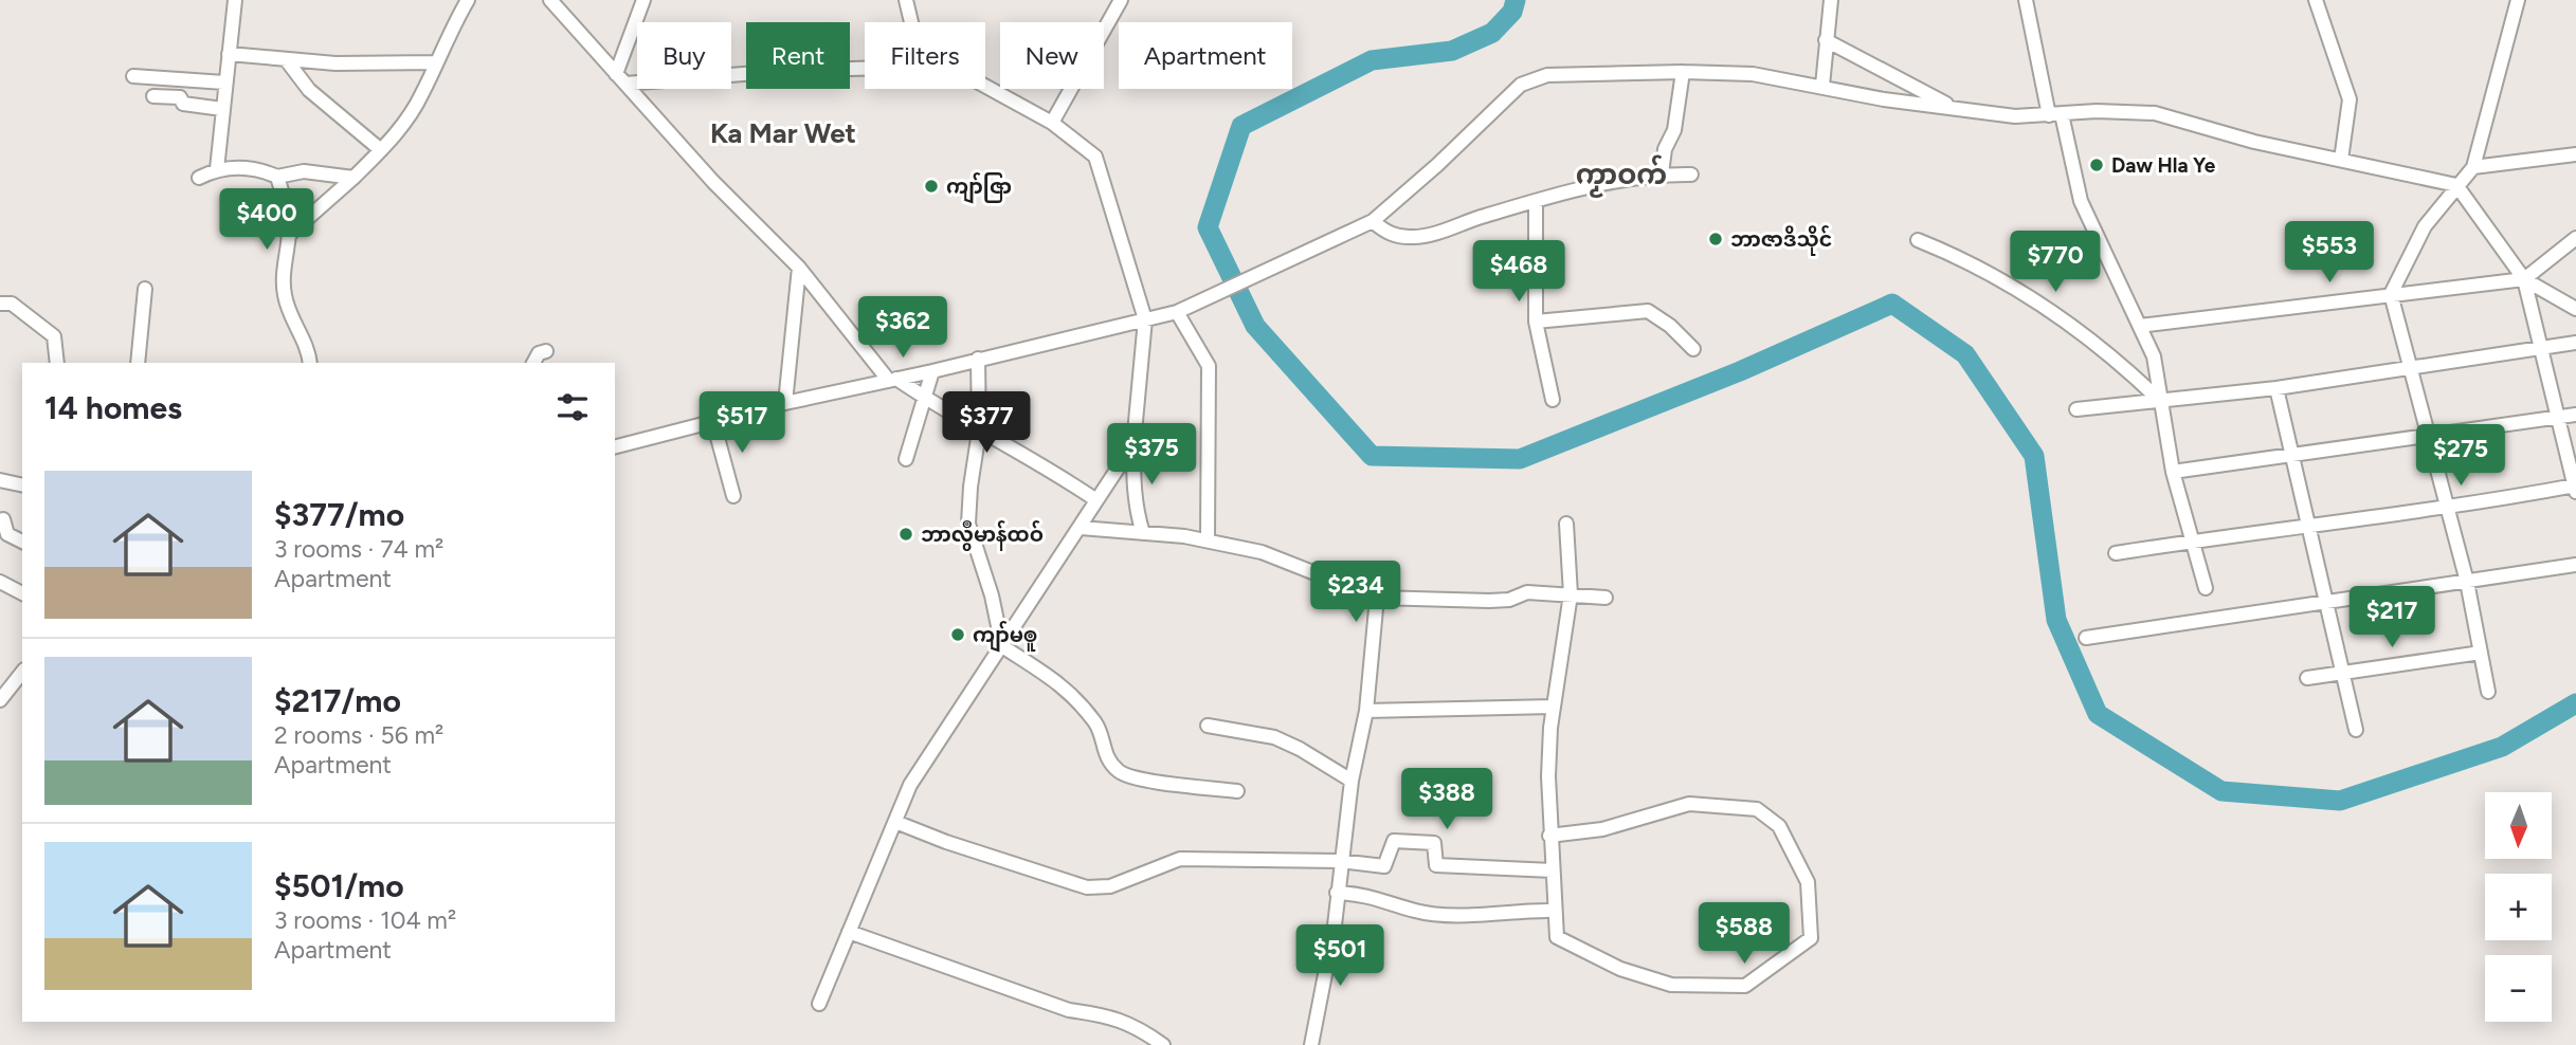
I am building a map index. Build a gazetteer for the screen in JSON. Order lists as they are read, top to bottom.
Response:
{
  "districts": ["Ka Mar Wet", "ကၟာဝက်"],
  "places": [
    "Daw Hla Ye",
    "ကျာ်ဇြာ",
    "ဘာဇာဒိသိုင်",
    "ဘာလွဳမာန်ထဝ်",
    "ကျာ်မၜူ"
  ],
  "north": "bottom",
  "page": {
    "chip": [
      "Buy",
      "Rent",
      "Filters",
      "New",
      "Apartment"
    ],
    "price": [
      "$400",
      "$553",
      "$770",
      "$468",
      "$362",
      "$517",
      "$377",
      "$375",
      "$275",
      "$234",
      "$217",
      "$388",
      "$588",
      "$501"
    ],
    "heading": "14 homes",
    "list": [
      {
        "name": "$377/mo",
        "note": "3 rooms · 74 m² · Apartment"
      },
      {
        "name": "$217/mo",
        "note": "2 rooms · 56 m² · Apartment"
      },
      {
        "name": "$501/mo",
        "note": "3 rooms · 104 m² · Apartment"
      }
    ],
    "map_buttons": ["+", "−"]
  }
}
